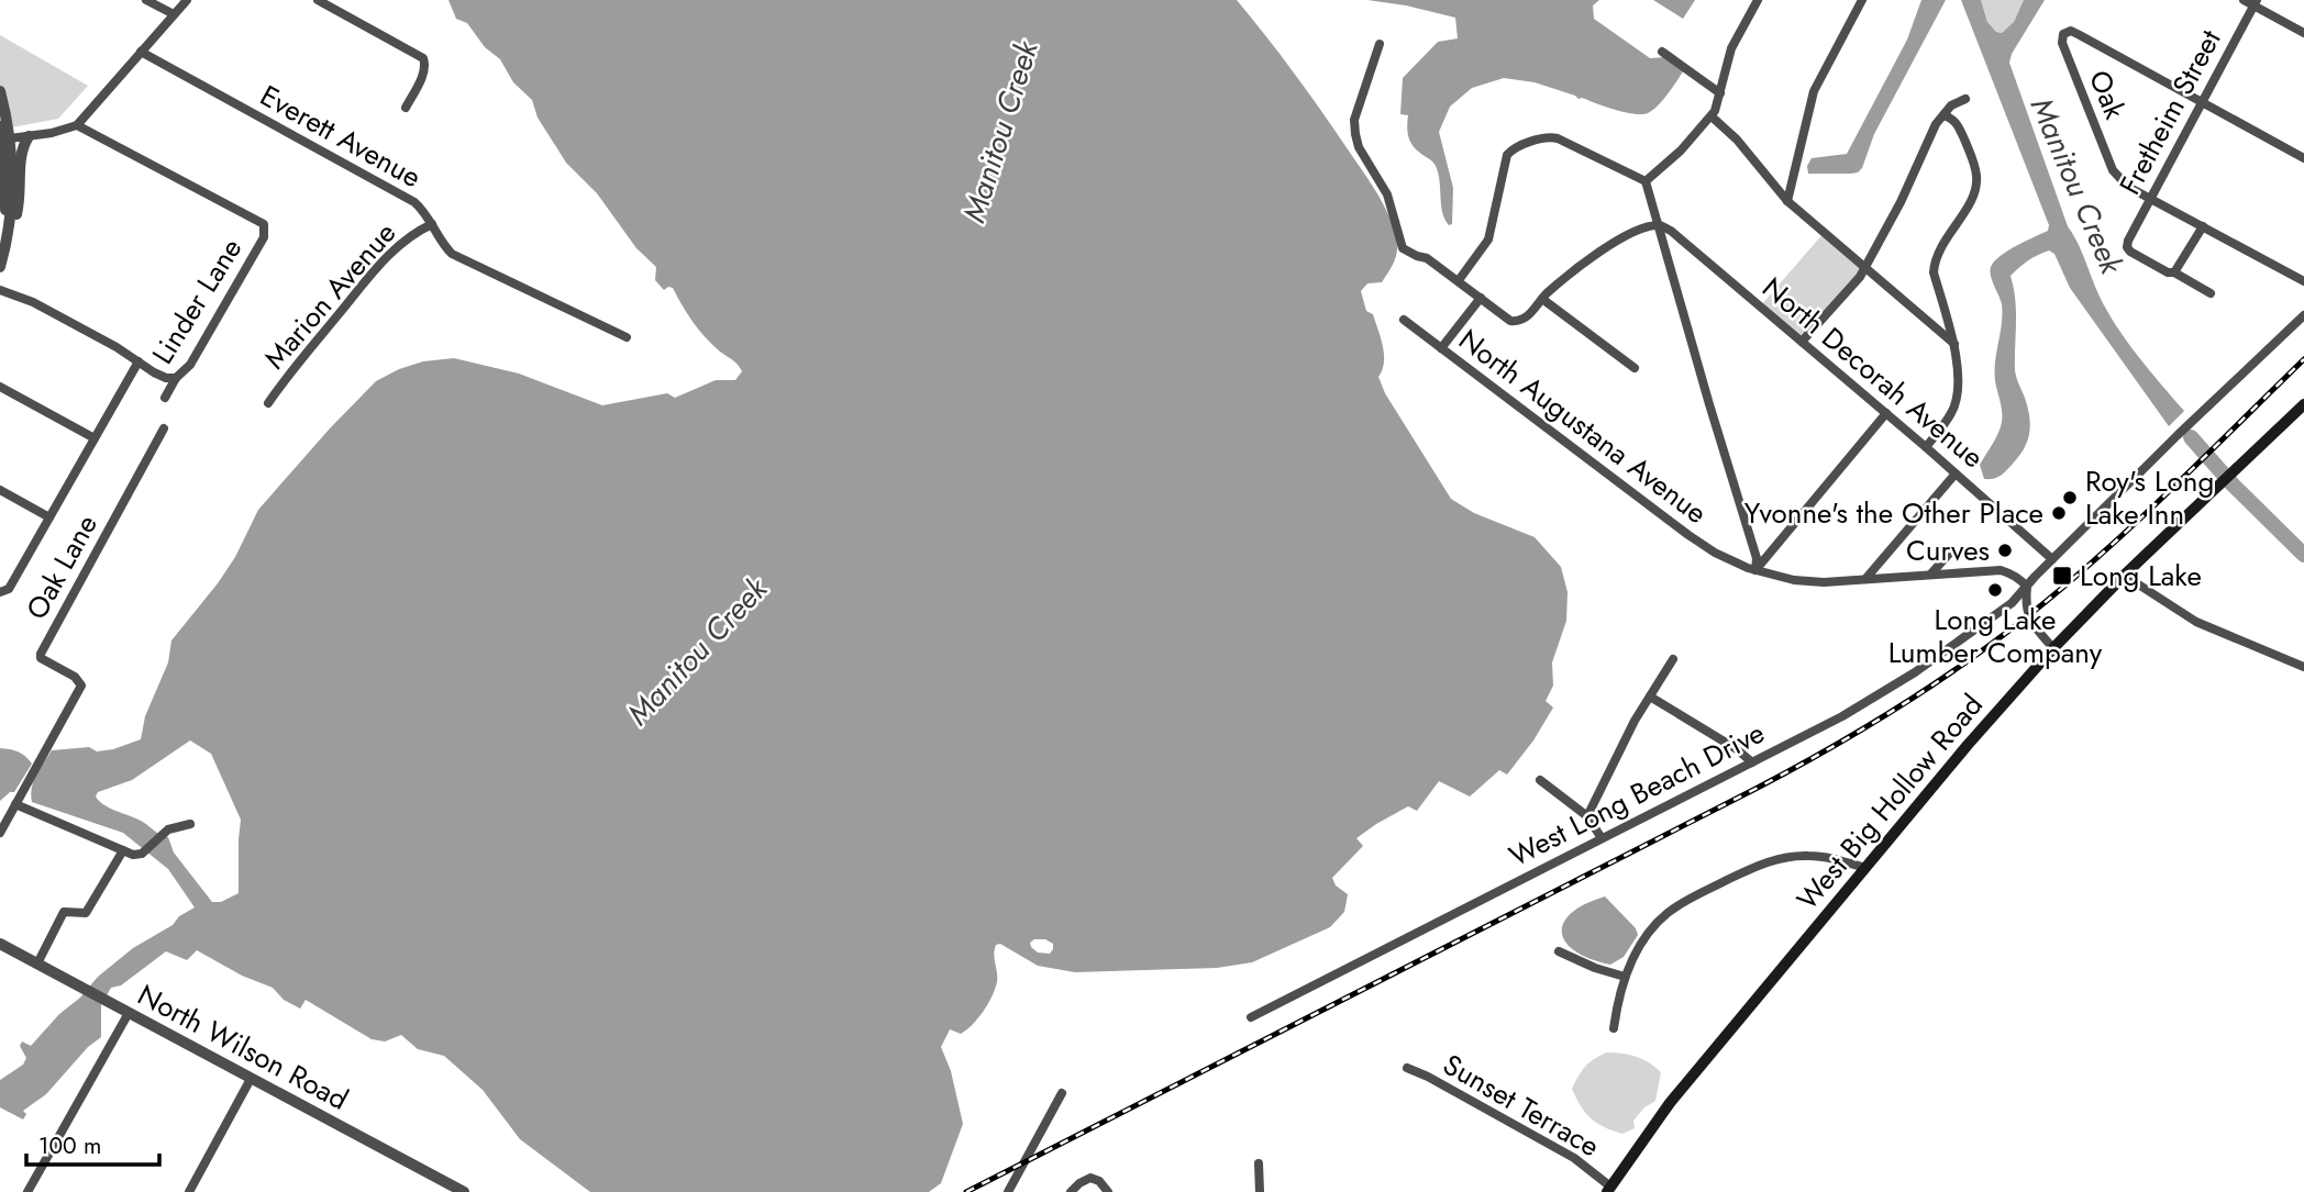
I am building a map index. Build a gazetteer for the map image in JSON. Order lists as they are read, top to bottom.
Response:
{
  "streets": {
    "main road": ["West Big Hollow Road"],
    "street": [
      "Oak",
      "Fretheim Street",
      "Everett Avenue",
      "Marion Avenue",
      "Linder Lane",
      "North Decorah Avenue",
      "North Augustana Avenue",
      "Oak Lane",
      "West Long Beach Drive",
      "North Wilson Road",
      "Sunset Terrace"
    ]
  },
  "crossings": [
    ["Oak", "Fretheim Street"],
    ["Everett Avenue", "Marion Avenue"],
    ["North Decorah Avenue", "West Long Beach Drive"],
    ["North Augustana Avenue", "West Long Beach Drive"],
    ["West Big Hollow Road", "Sunset Terrace"]
  ],
  "water": ["Manitou Creek"],
  "places": {
    "other": [
      "Roy's Long Lake Inn",
      "Yvonne's the Other Place",
      "Curves",
      "Long Lake Lumber Company"
    ],
    "transit": ["Long Lake"]
  },
  "scale_bar": "100 m"
}
